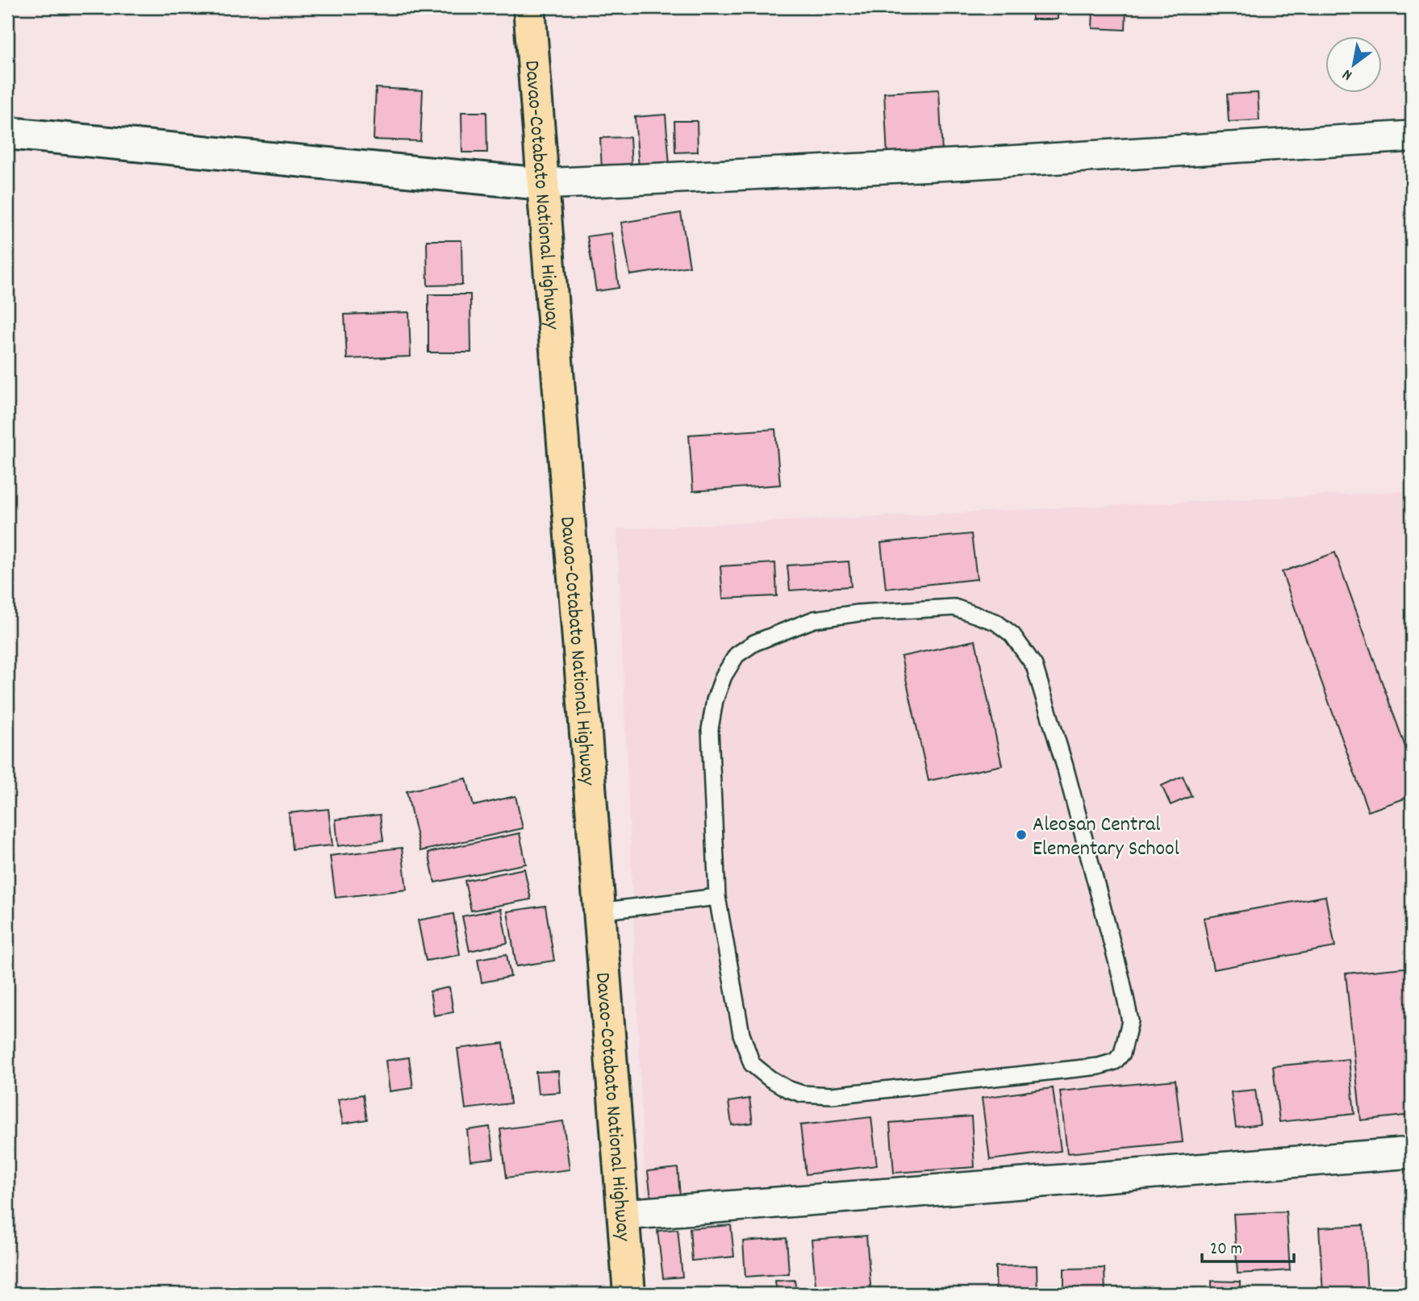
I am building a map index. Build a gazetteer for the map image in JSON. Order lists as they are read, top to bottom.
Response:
{
  "streets": {
    "highway": ["Davao-Cotabato National Highway"]
  },
  "places": ["Aleosan Central Elementary School"],
  "scale_bar": "20 m",
  "north": "bottom left"
}
